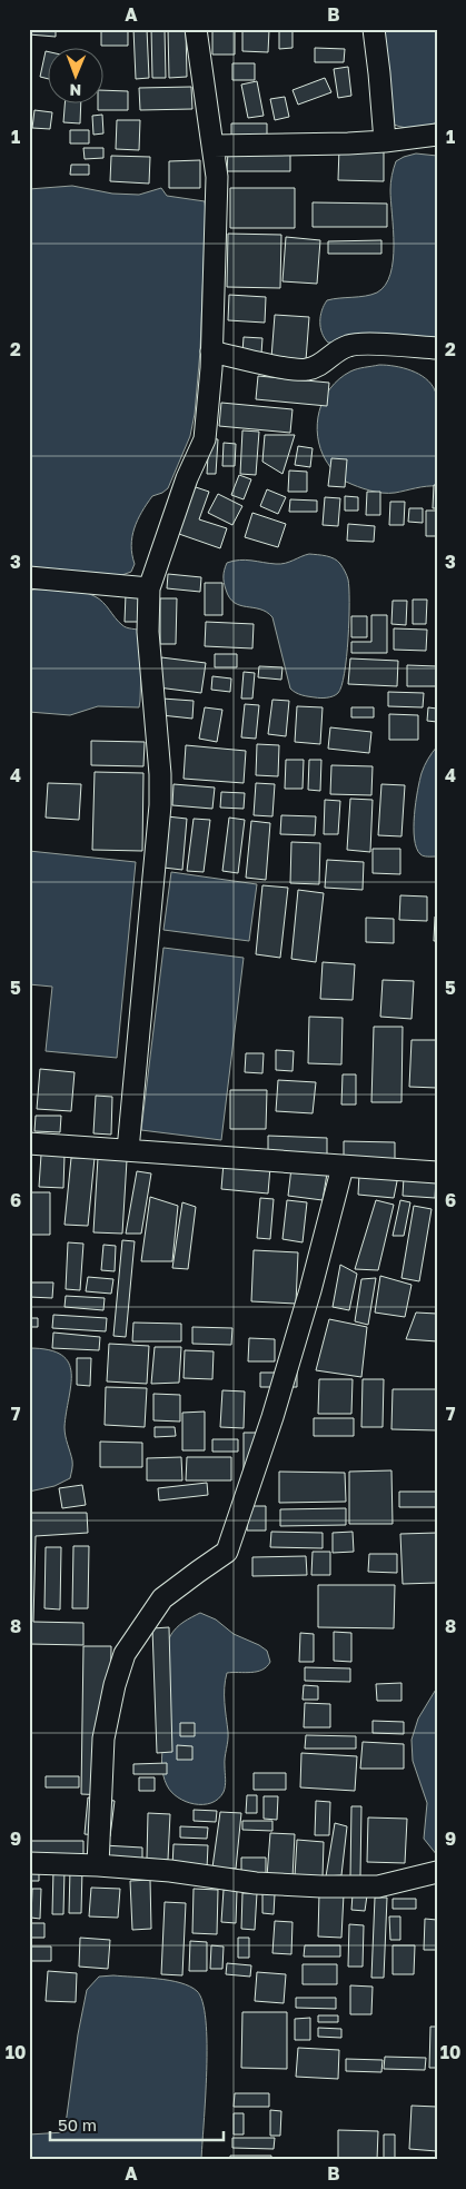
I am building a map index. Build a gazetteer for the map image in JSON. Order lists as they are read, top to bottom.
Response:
{
  "scale_bar": "50 m",
  "north": "bottom",
  "grid": {
    "columns": ["A", "B"],
    "rows": [
      "1",
      "2",
      "3",
      "4",
      "5",
      "6",
      "7",
      "8",
      "9",
      "10"
    ]
  }
}
